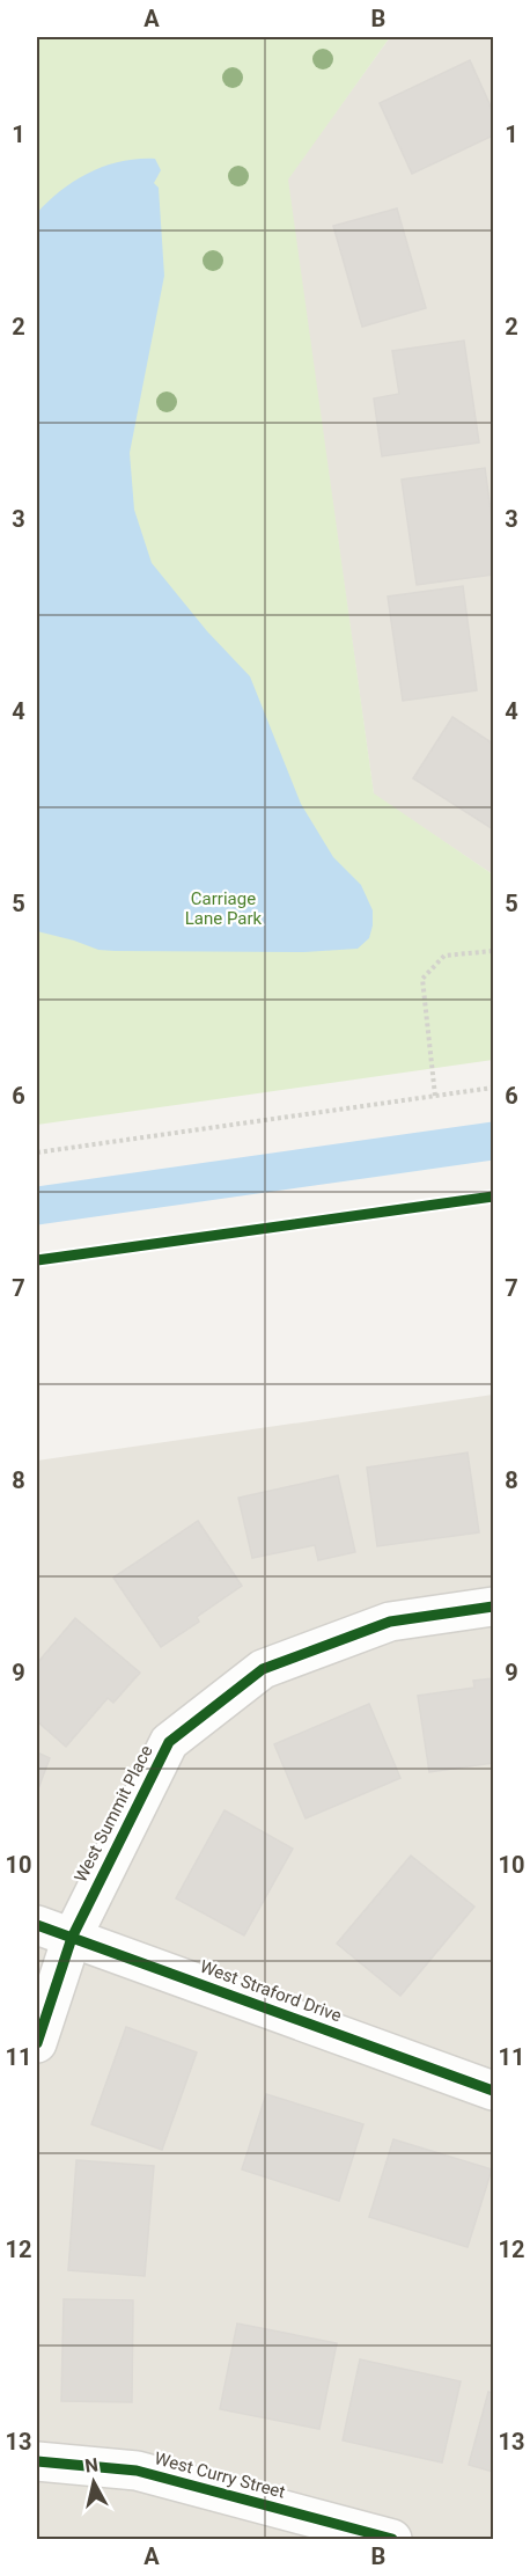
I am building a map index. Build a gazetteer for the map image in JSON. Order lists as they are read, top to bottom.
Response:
{
  "streets": {
    "street": ["West Summit Place", "West Straford Drive", "West Curry Street"]
  },
  "crossings": [
    ["West Summit Place", "West Straford Drive"]
  ],
  "parks": ["Carriage Lane Park"],
  "north": "top",
  "grid": {
    "columns": ["A", "B"],
    "rows": [
      "1",
      "2",
      "3",
      "4",
      "5",
      "6",
      "7",
      "8",
      "9",
      "10",
      "11",
      "12",
      "13"
    ]
  }
}
